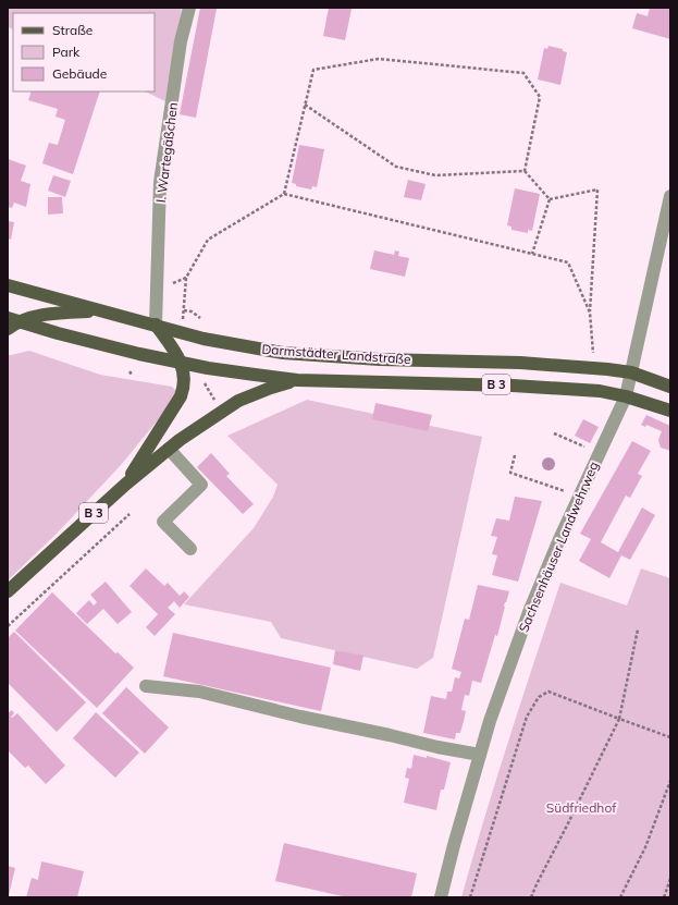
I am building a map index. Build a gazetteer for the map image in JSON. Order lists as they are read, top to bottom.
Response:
{
  "streets": {
    "main road": ["Darmstädter Landstraße", "B 3"],
    "street": ["I. Wartegäßchen", "Sachsenhäuser Landwehrweg"]
  },
  "crossings": [
    ["I. Wartegäßchen", "Darmstädter Landstraße"],
    ["I. Wartegäßchen", "B 3"],
    ["Darmstädter Landstraße", "B 3"],
    ["Darmstädter Landstraße", "Sachsenhäuser Landwehrweg"]
  ],
  "parks": ["Südfriedhof"],
  "legend": ["Straße", "Park", "Gebäude"]
}
